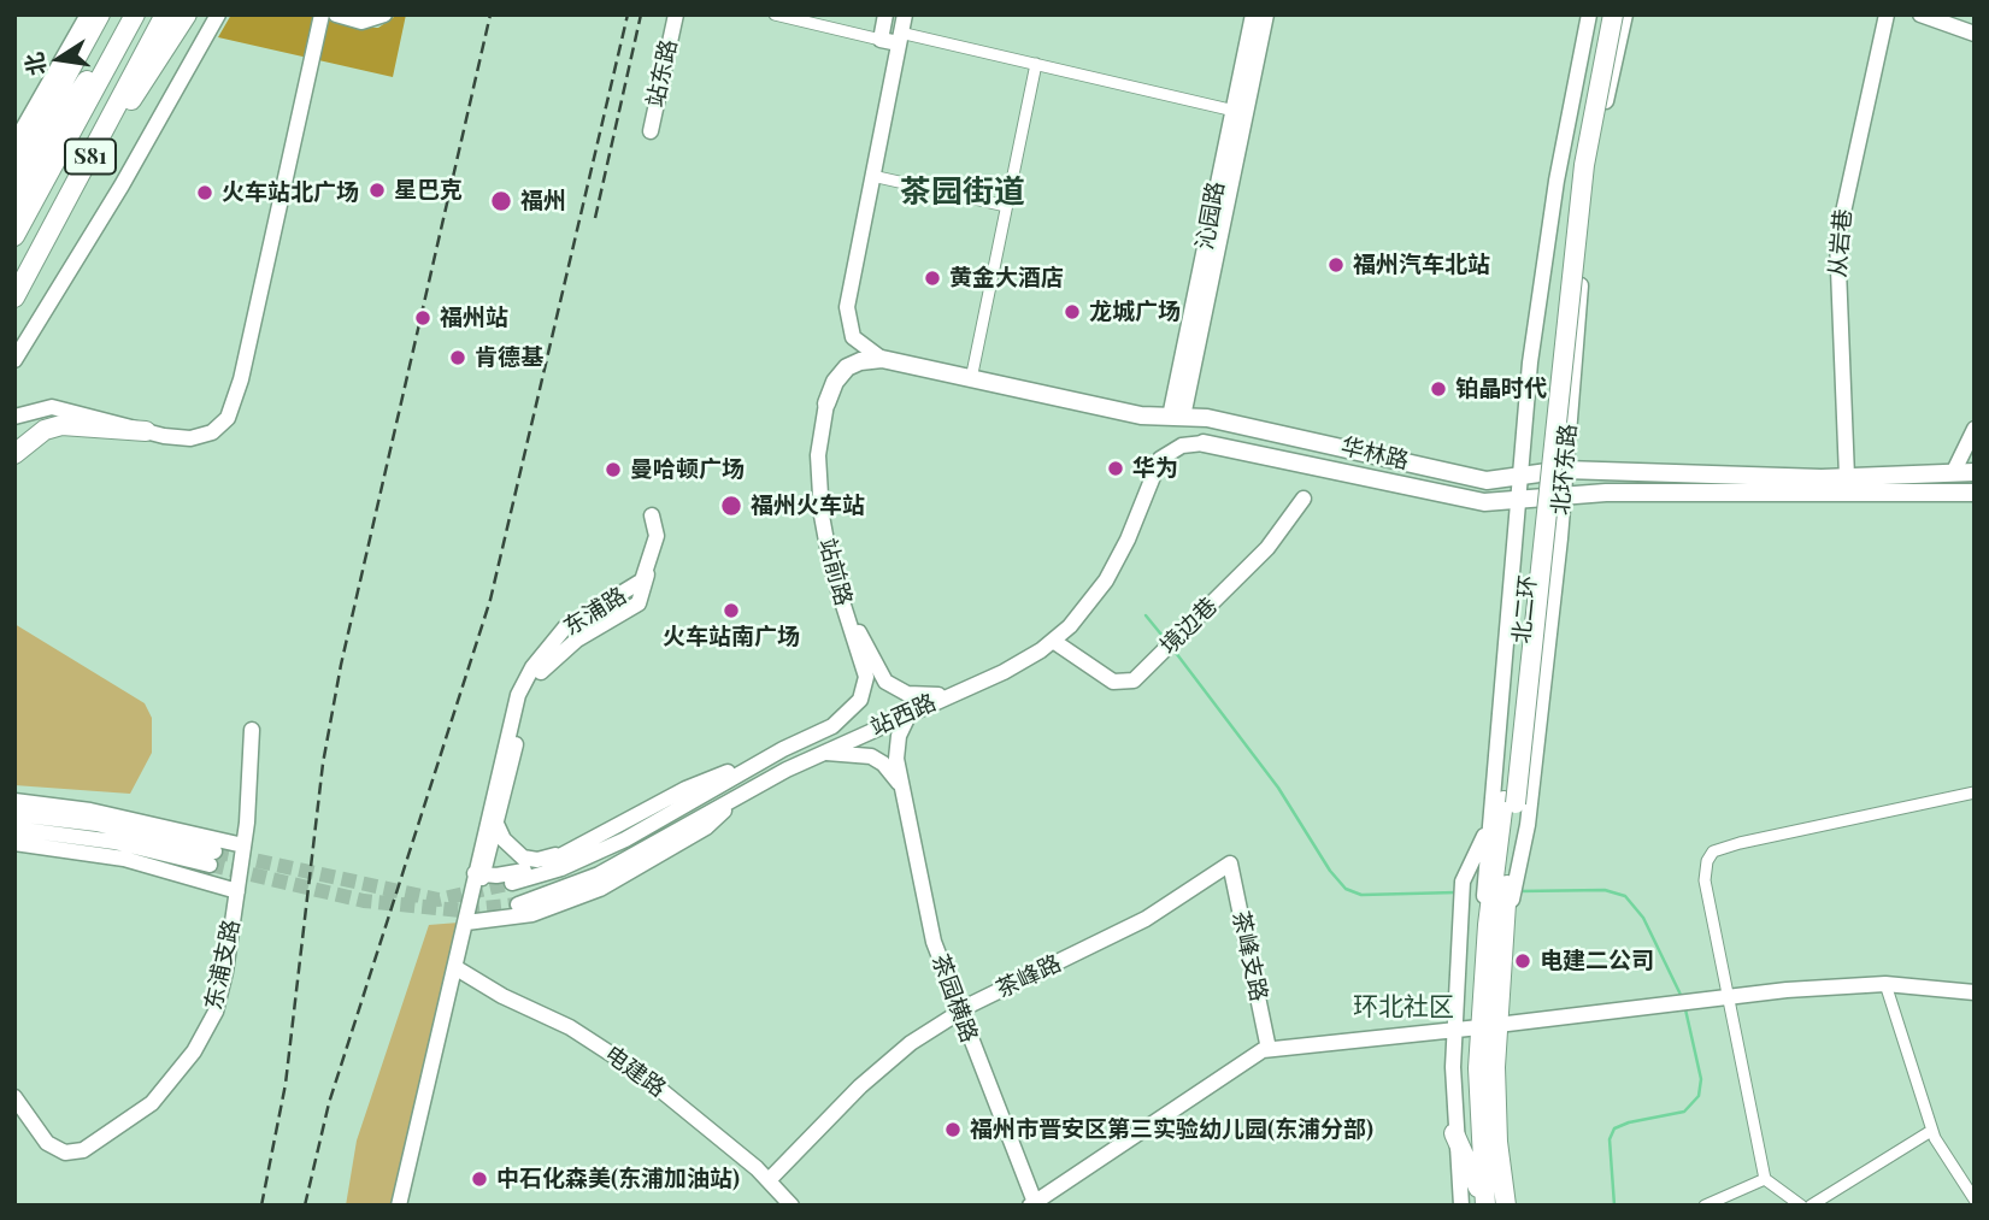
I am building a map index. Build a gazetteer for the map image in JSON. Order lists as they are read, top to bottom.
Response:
{
  "streets": {
    "highway": ["S81", "北二环"],
    "main road": [
      "站东路",
      "从岩巷",
      "华林路",
      "北环东路",
      "站前路",
      "东浦路",
      "境边巷",
      "站西路",
      "茶峰支路",
      "东浦支路",
      "茶峰路",
      "茶园横路",
      "电建路"
    ]
  },
  "crossings": [
    ["从岩巷", "华林路"],
    ["华林路", "北环东路"],
    ["华林路", "站西路"],
    ["北环东路", "北二环"],
    ["东浦路", "电建路"],
    ["境边巷", "站西路"],
    ["站西路", "茶园横路"],
    ["茶峰支路", "茶峰路"],
    ["茶峰路", "茶园横路"],
    ["茶峰路", "电建路"]
  ],
  "districts": ["茶园街道", "环北社区"],
  "places": [
    "星巴克",
    "火车站北广场",
    "福州",
    "福州汽车北站",
    "黄金大酒店",
    "龙城广场",
    "福州站",
    "肯德基",
    "铂晶时代",
    "华为",
    "曼哈顿广场",
    "福州火车站",
    "火车站南广场",
    "电建二公司",
    "福州市晋安区第三实验幼儿园(东浦分部)",
    "中石化森美(东浦加油站)"
  ],
  "north": "left"
}
